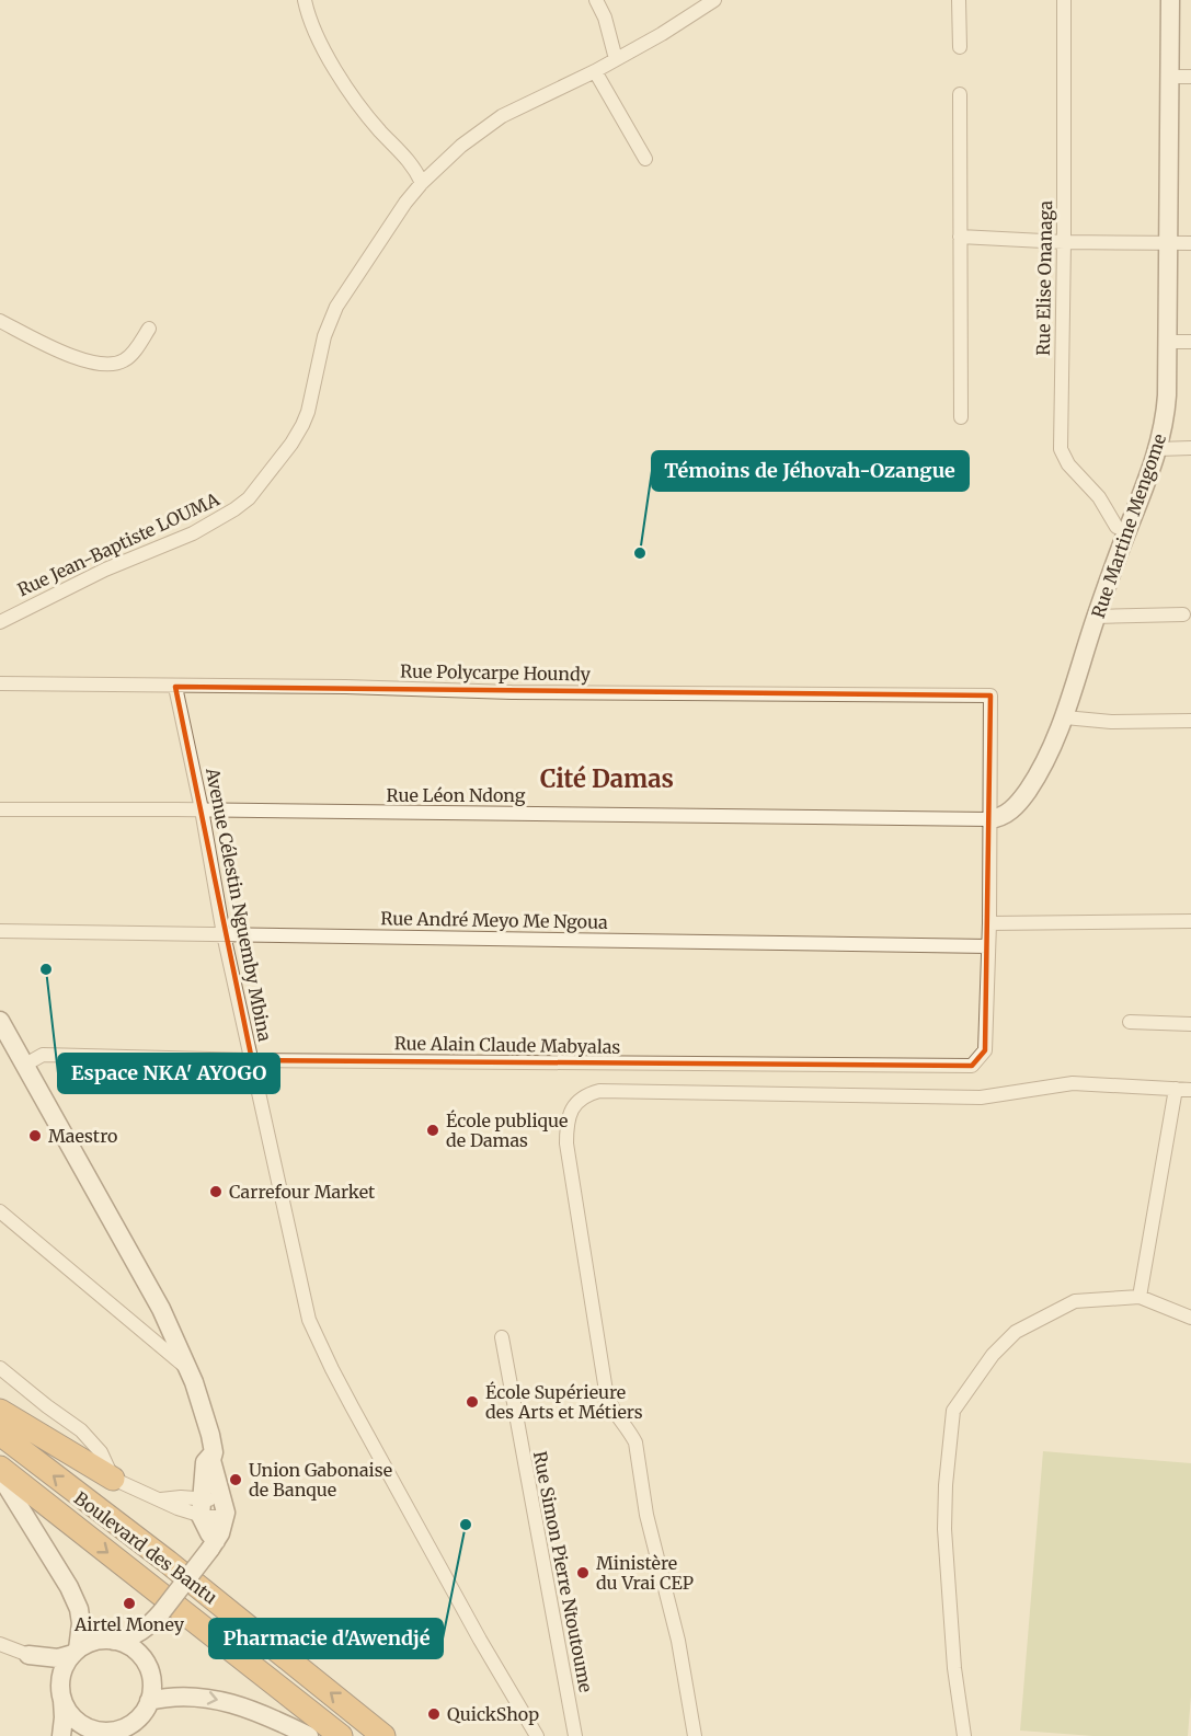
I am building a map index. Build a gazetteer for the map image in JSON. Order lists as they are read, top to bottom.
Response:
{
  "streets": {
    "highway": ["Boulevard des Bantu"],
    "main road": ["Rue Martine Mengome"],
    "street": [
      "Rue Elise Onanaga",
      "Rue Jean-Baptiste LOUMA",
      "Rue Polycarpe Houndy",
      "Rue Léon Ndong",
      "Avenue Célestin Nguemby Mbina",
      "Rue André Meyo Me Ngoua",
      "Rue Alain Claude Mabyalas",
      "Rue Simon Pierre Ntoutoume"
    ]
  },
  "crossings": [
    ["Rue Elise Onanaga", "Rue Martine Mengome"],
    ["Rue Martine Mengome", "Rue Polycarpe Houndy"],
    ["Rue Martine Mengome", "Rue Léon Ndong"],
    ["Rue Polycarpe Houndy", "Rue Léon Ndong"],
    ["Rue Polycarpe Houndy", "Avenue Célestin Nguemby Mbina"],
    ["Rue Léon Ndong", "Avenue Célestin Nguemby Mbina"],
    ["Avenue Célestin Nguemby Mbina", "Rue André Meyo Me Ngoua"],
    ["Avenue Célestin Nguemby Mbina", "Rue Alain Claude Mabyalas"],
    ["Rue André Meyo Me Ngoua", "Rue Alain Claude Mabyalas"]
  ],
  "districts": ["Cité Damas"],
  "places": [
    "Témoins de Jéhovah-Ozangue",
    "Espace NKA' AYOGO",
    "École publique de Damas",
    "Maestro",
    "Carrefour Market",
    "École Supérieure des Arts et Métiers",
    "Union Gabonaise de Banque",
    "Pharmacie d'Awendjé",
    "Ministère du Vrai CEP",
    "Airtel Money",
    "QuickShop"
  ]
}
